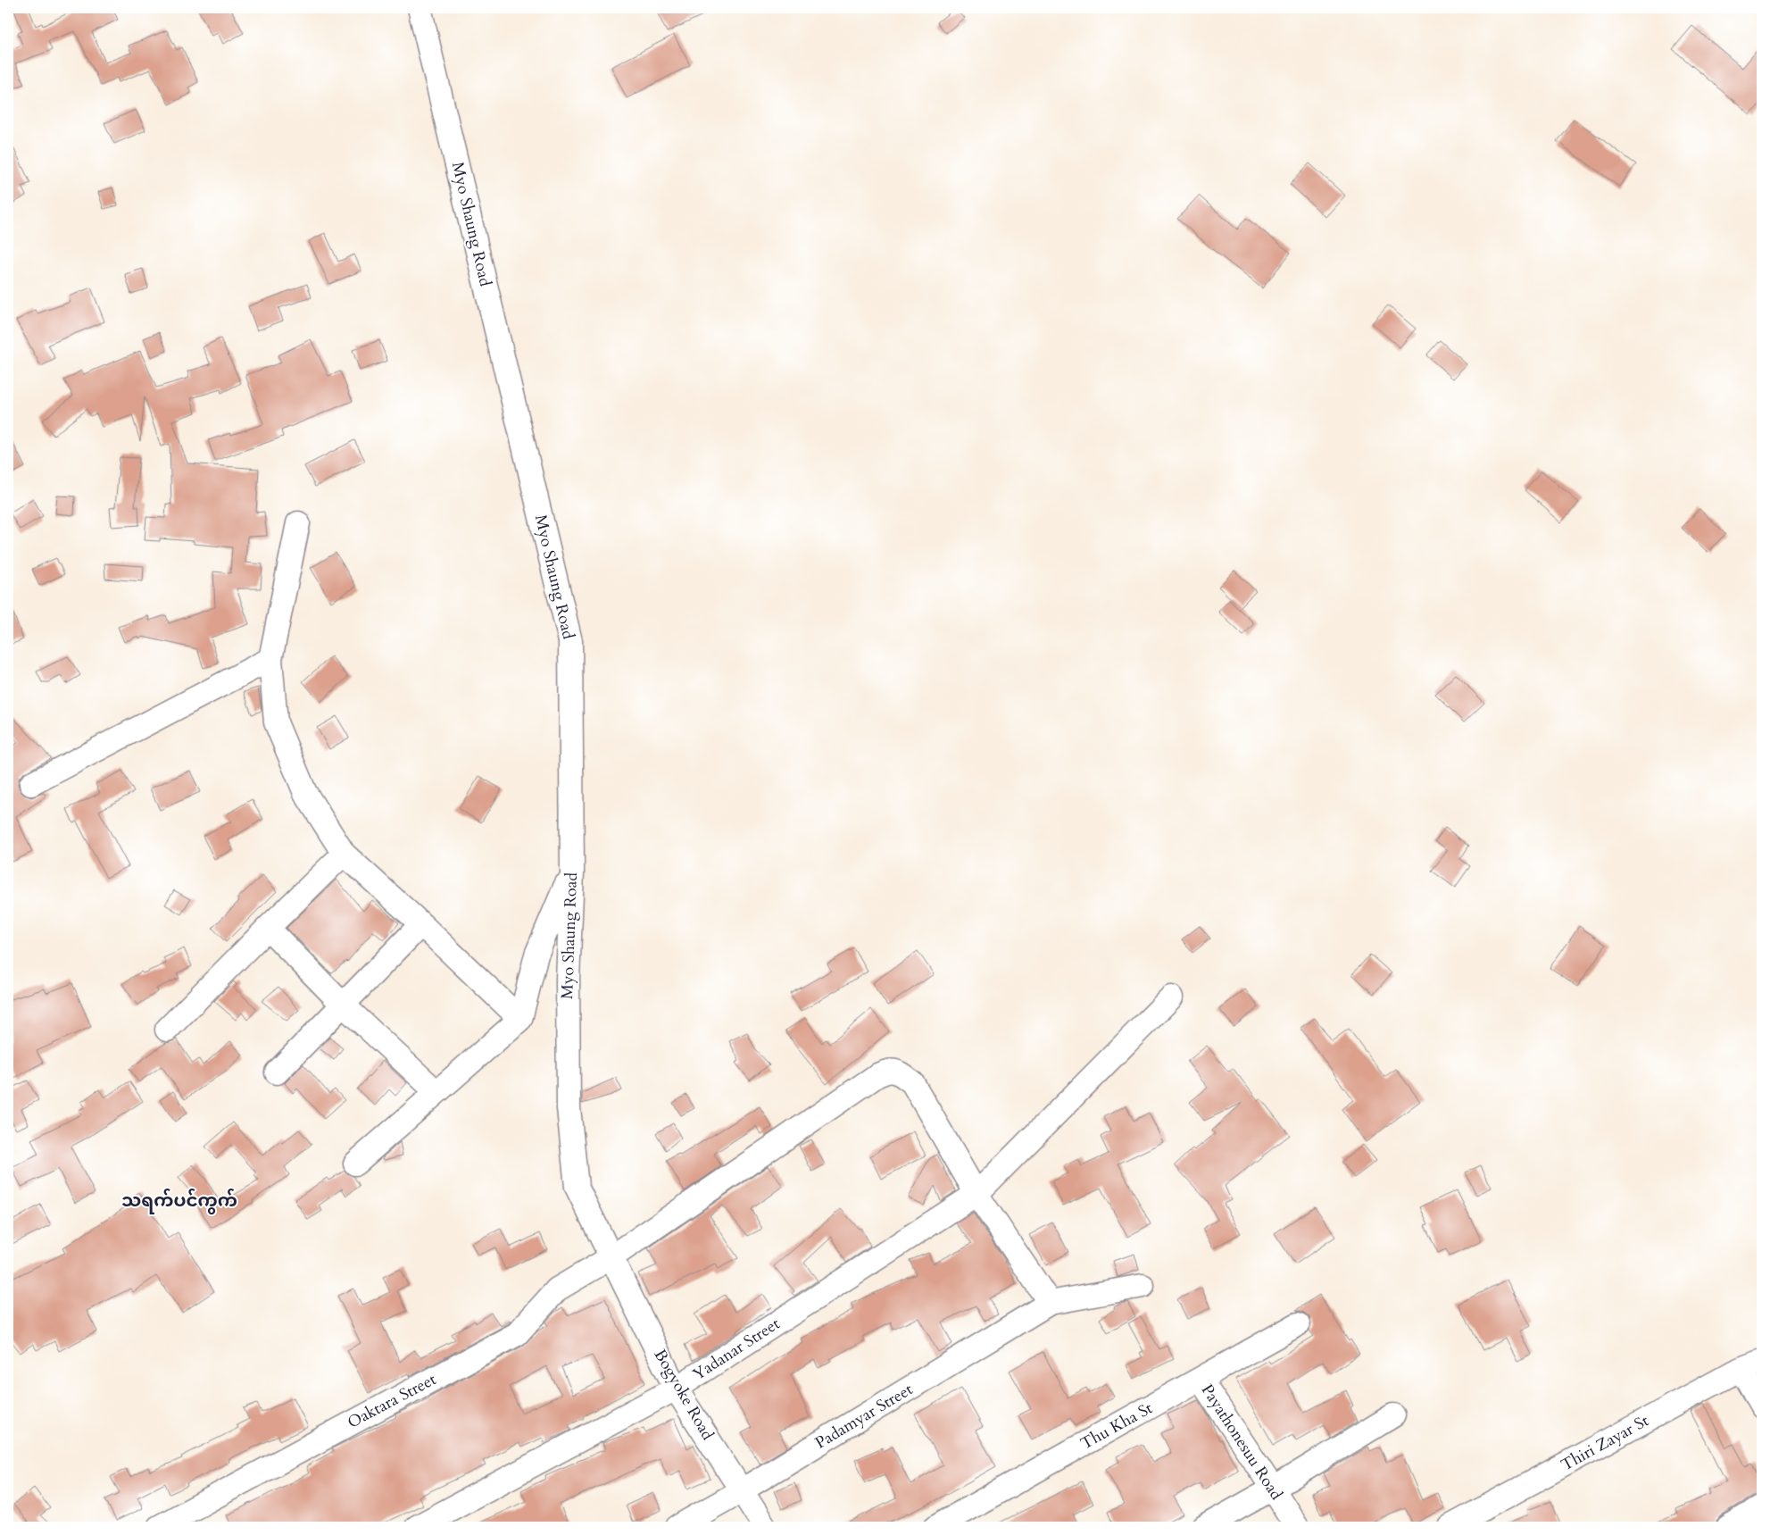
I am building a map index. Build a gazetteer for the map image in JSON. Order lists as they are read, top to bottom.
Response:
{
  "streets": {
    "street": [
      "Myo Shaung Road",
      "Yadanar Street",
      "Bogyoke Road",
      "Oaktara Street",
      "Padamyar Street",
      "Thu Kha St",
      "Payathonesuu Road",
      "Thiri Zayar St"
    ]
  },
  "crossings": [
    ["Myo Shaung Road", "Bogyoke Road"],
    ["Myo Shaung Road", "Oaktara Street"],
    ["Yadanar Street", "Bogyoke Road"],
    ["Yadanar Street", "Oaktara Street"],
    ["Bogyoke Road", "Oaktara Street"],
    ["Bogyoke Road", "Padamyar Street"],
    ["Thu Kha St", "Payathonesuu Road"]
  ],
  "districts": ["သရက်ပင်ကွက်"]
}
